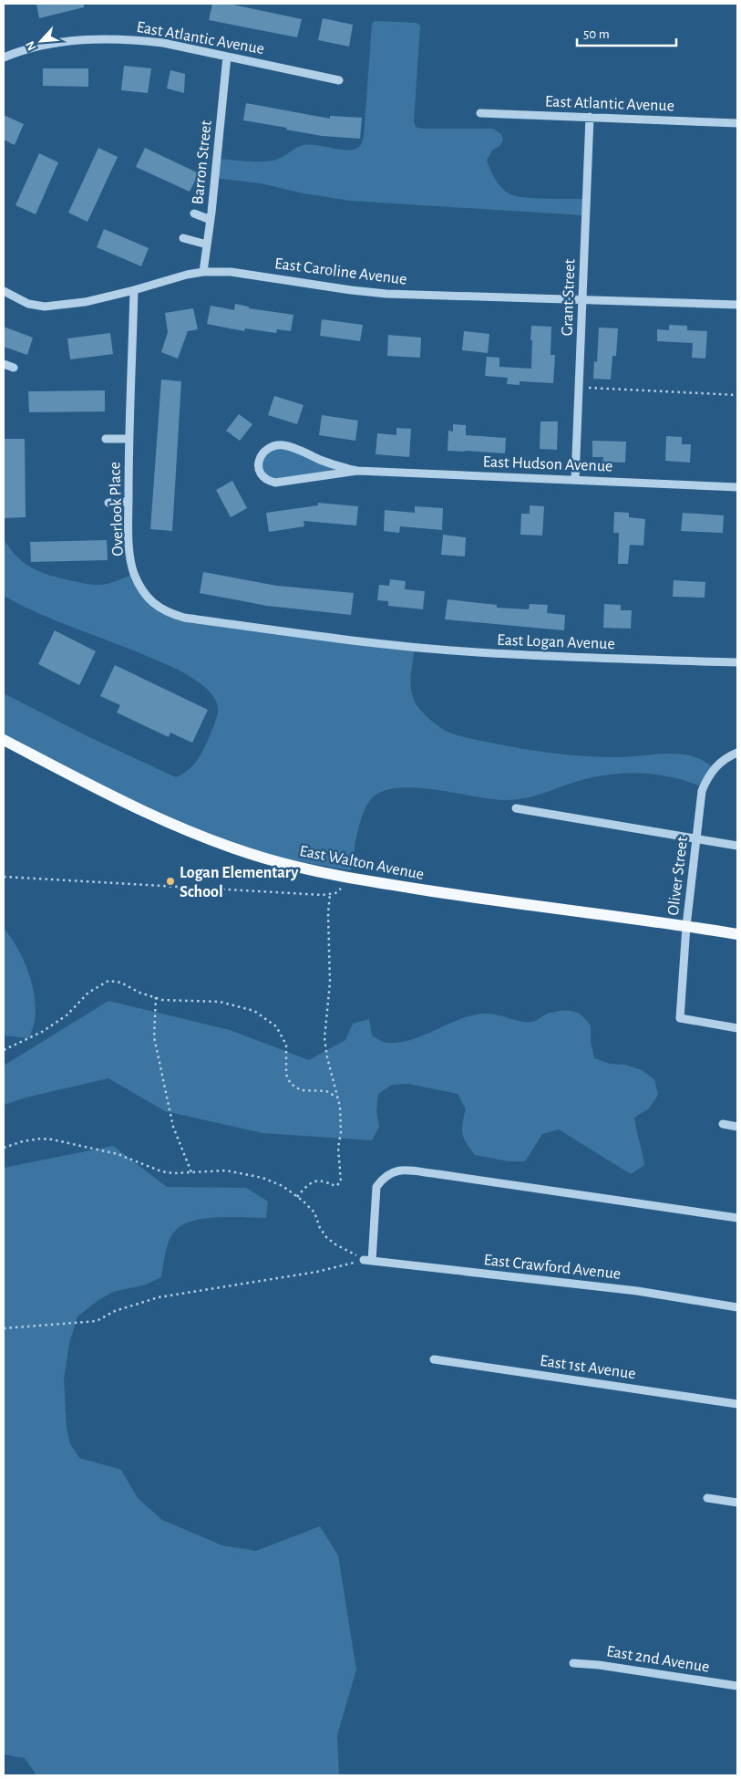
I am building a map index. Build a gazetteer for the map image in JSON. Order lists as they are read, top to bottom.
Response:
{
  "streets": {
    "main road": ["East Walton Avenue"],
    "street": [
      "East Atlantic Avenue",
      "Barron Street",
      "East Caroline Avenue",
      "Grant Street",
      "East Hudson Avenue",
      "Overlook Place",
      "East Logan Avenue",
      "Oliver Street",
      "East Crawford Avenue",
      "East 1st Avenue",
      "East 2nd Avenue"
    ]
  },
  "crossings": [
    ["East Atlantic Avenue", "Barron Street"],
    ["East Atlantic Avenue", "Grant Street"],
    ["Barron Street", "East Caroline Avenue"],
    ["East Caroline Avenue", "Grant Street"],
    ["East Caroline Avenue", "Overlook Place"],
    ["Grant Street", "East Hudson Avenue"],
    ["Overlook Place", "East Logan Avenue"],
    ["East Walton Avenue", "Oliver Street"]
  ],
  "places": ["Logan Elementary School"],
  "scale_bar": "50 m",
  "north": "bottom left"
}
